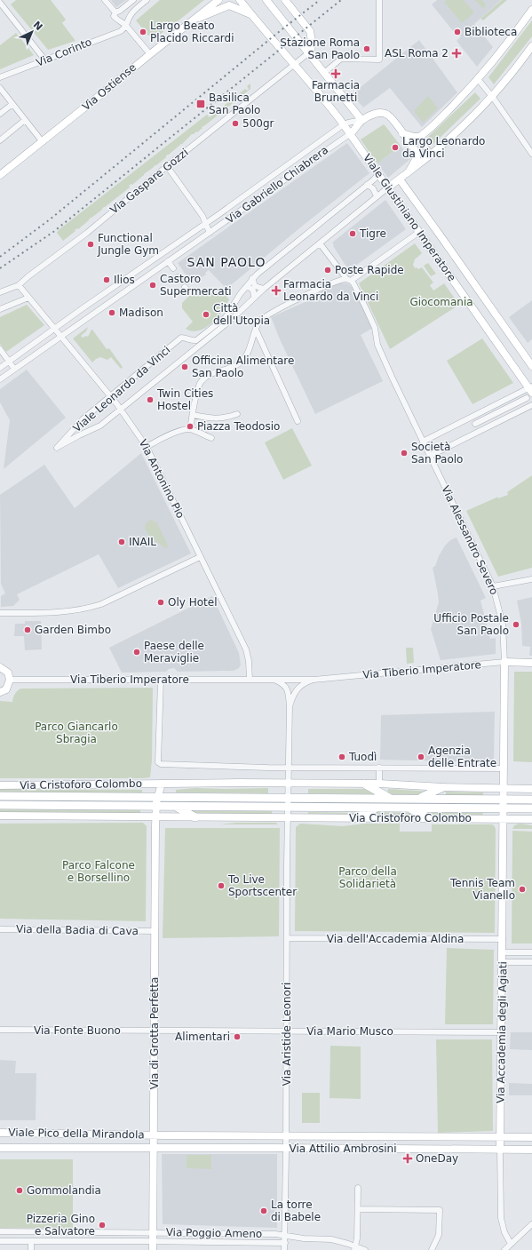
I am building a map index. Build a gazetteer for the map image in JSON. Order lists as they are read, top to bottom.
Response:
{
  "streets": {
    "main road": ["Via Cristoforo Colombo"],
    "street": [
      "Via Corinto",
      "Via Ostiense",
      "Via Gaspare Gozzi",
      "Via Gabriello Chiabrera",
      "Viale Giustiniano Imperatore",
      "Viale Leonardo da Vinci",
      "Via Antonino Pio",
      "Via Alessandro Severo",
      "Via Tiberio Imperatore",
      "Via della Badia di Cava",
      "Via dell'Accademia Aldina",
      "Via Fonte Buono",
      "Via Mario Musco",
      "Via Accademia degli Agiati",
      "Via di Grotta Perfetta",
      "Via Aristide Leonori",
      "Viale Pico della Mirandola",
      "Via Attilio Ambrosini",
      "Via Poggio Ameno"
    ]
  },
  "crossings": [
    ["Via Gaspare Gozzi", "Viale Giustiniano Imperatore"],
    ["Via Gaspare Gozzi", "Via Antonino Pio"],
    ["Via Gabriello Chiabrera", "Viale Giustiniano Imperatore"],
    ["Via Gabriello Chiabrera", "Via Antonino Pio"],
    ["Viale Giustiniano Imperatore", "Viale Leonardo da Vinci"],
    ["Viale Leonardo da Vinci", "Via Antonino Pio"],
    ["Viale Leonardo da Vinci", "Via Alessandro Severo"],
    ["Via Antonino Pio", "Via Tiberio Imperatore"],
    ["Via Alessandro Severo", "Via Tiberio Imperatore"],
    ["Via Alessandro Severo", "Via Cristoforo Colombo"],
    ["Via Alessandro Severo", "Via Accademia degli Agiati"],
    ["Via Cristoforo Colombo", "Via Accademia degli Agiati"],
    ["Via Cristoforo Colombo", "Via di Grotta Perfetta"],
    ["Via Cristoforo Colombo", "Via Aristide Leonori"],
    ["Via della Badia di Cava", "Via di Grotta Perfetta"],
    ["Via dell'Accademia Aldina", "Via Accademia degli Agiati"],
    ["Via dell'Accademia Aldina", "Via Aristide Leonori"],
    ["Via Fonte Buono", "Via Mario Musco"],
    ["Via Fonte Buono", "Via di Grotta Perfetta"],
    ["Via Mario Musco", "Via Accademia degli Agiati"],
    ["Via Mario Musco", "Via di Grotta Perfetta"],
    ["Via Mario Musco", "Via Aristide Leonori"],
    ["Via Accademia degli Agiati", "Via Attilio Ambrosini"],
    ["Via di Grotta Perfetta", "Viale Pico della Mirandola"],
    ["Via di Grotta Perfetta", "Via Attilio Ambrosini"],
    ["Via di Grotta Perfetta", "Via Poggio Ameno"],
    ["Via Aristide Leonori", "Via Attilio Ambrosini"],
    ["Via Aristide Leonori", "Via Poggio Ameno"],
    ["Viale Pico della Mirandola", "Via Attilio Ambrosini"]
  ],
  "districts": ["SAN PAOLO"],
  "parks": [
    "Giocomania",
    "Parco Giancarlo Sbragia",
    "Parco Falcone e Borsellino",
    "Parco della Solidarietà"
  ],
  "places": {
    "other": [
      "Largo Beato Placido Riccardi",
      "Biblioteca",
      "Stazione Roma San Paolo",
      "500gr",
      "Largo Leonardo da Vinci",
      "Tigre",
      "Functional Jungle Gym",
      "Poste Rapide",
      "Ilios",
      "Castoro Supermercati",
      "Madison",
      "Città dell'Utopia",
      "Officina Alimentare San Paolo",
      "Twin Cities Hostel",
      "Piazza Teodosio",
      "Società San Paolo",
      "INAIL",
      "Oly Hotel",
      "Ufficio Postale San Paolo",
      "Garden Bimbo",
      "Paese delle Meraviglie",
      "Tuodì",
      "Agenzia delle Entrate",
      "To Live Sportscenter",
      "Tennis Team Vianello",
      "Alimentari",
      "Gommolandia",
      "La torre di Babele",
      "Pizzeria Gino e Salvatore"
    ],
    "health": [
      "ASL Roma 2",
      "Farmacia Brunetti",
      "Farmacia Leonardo da Vinci",
      "OneDay"
    ],
    "transit": ["Basilica San Paolo"]
  },
  "north": "top right"
}
